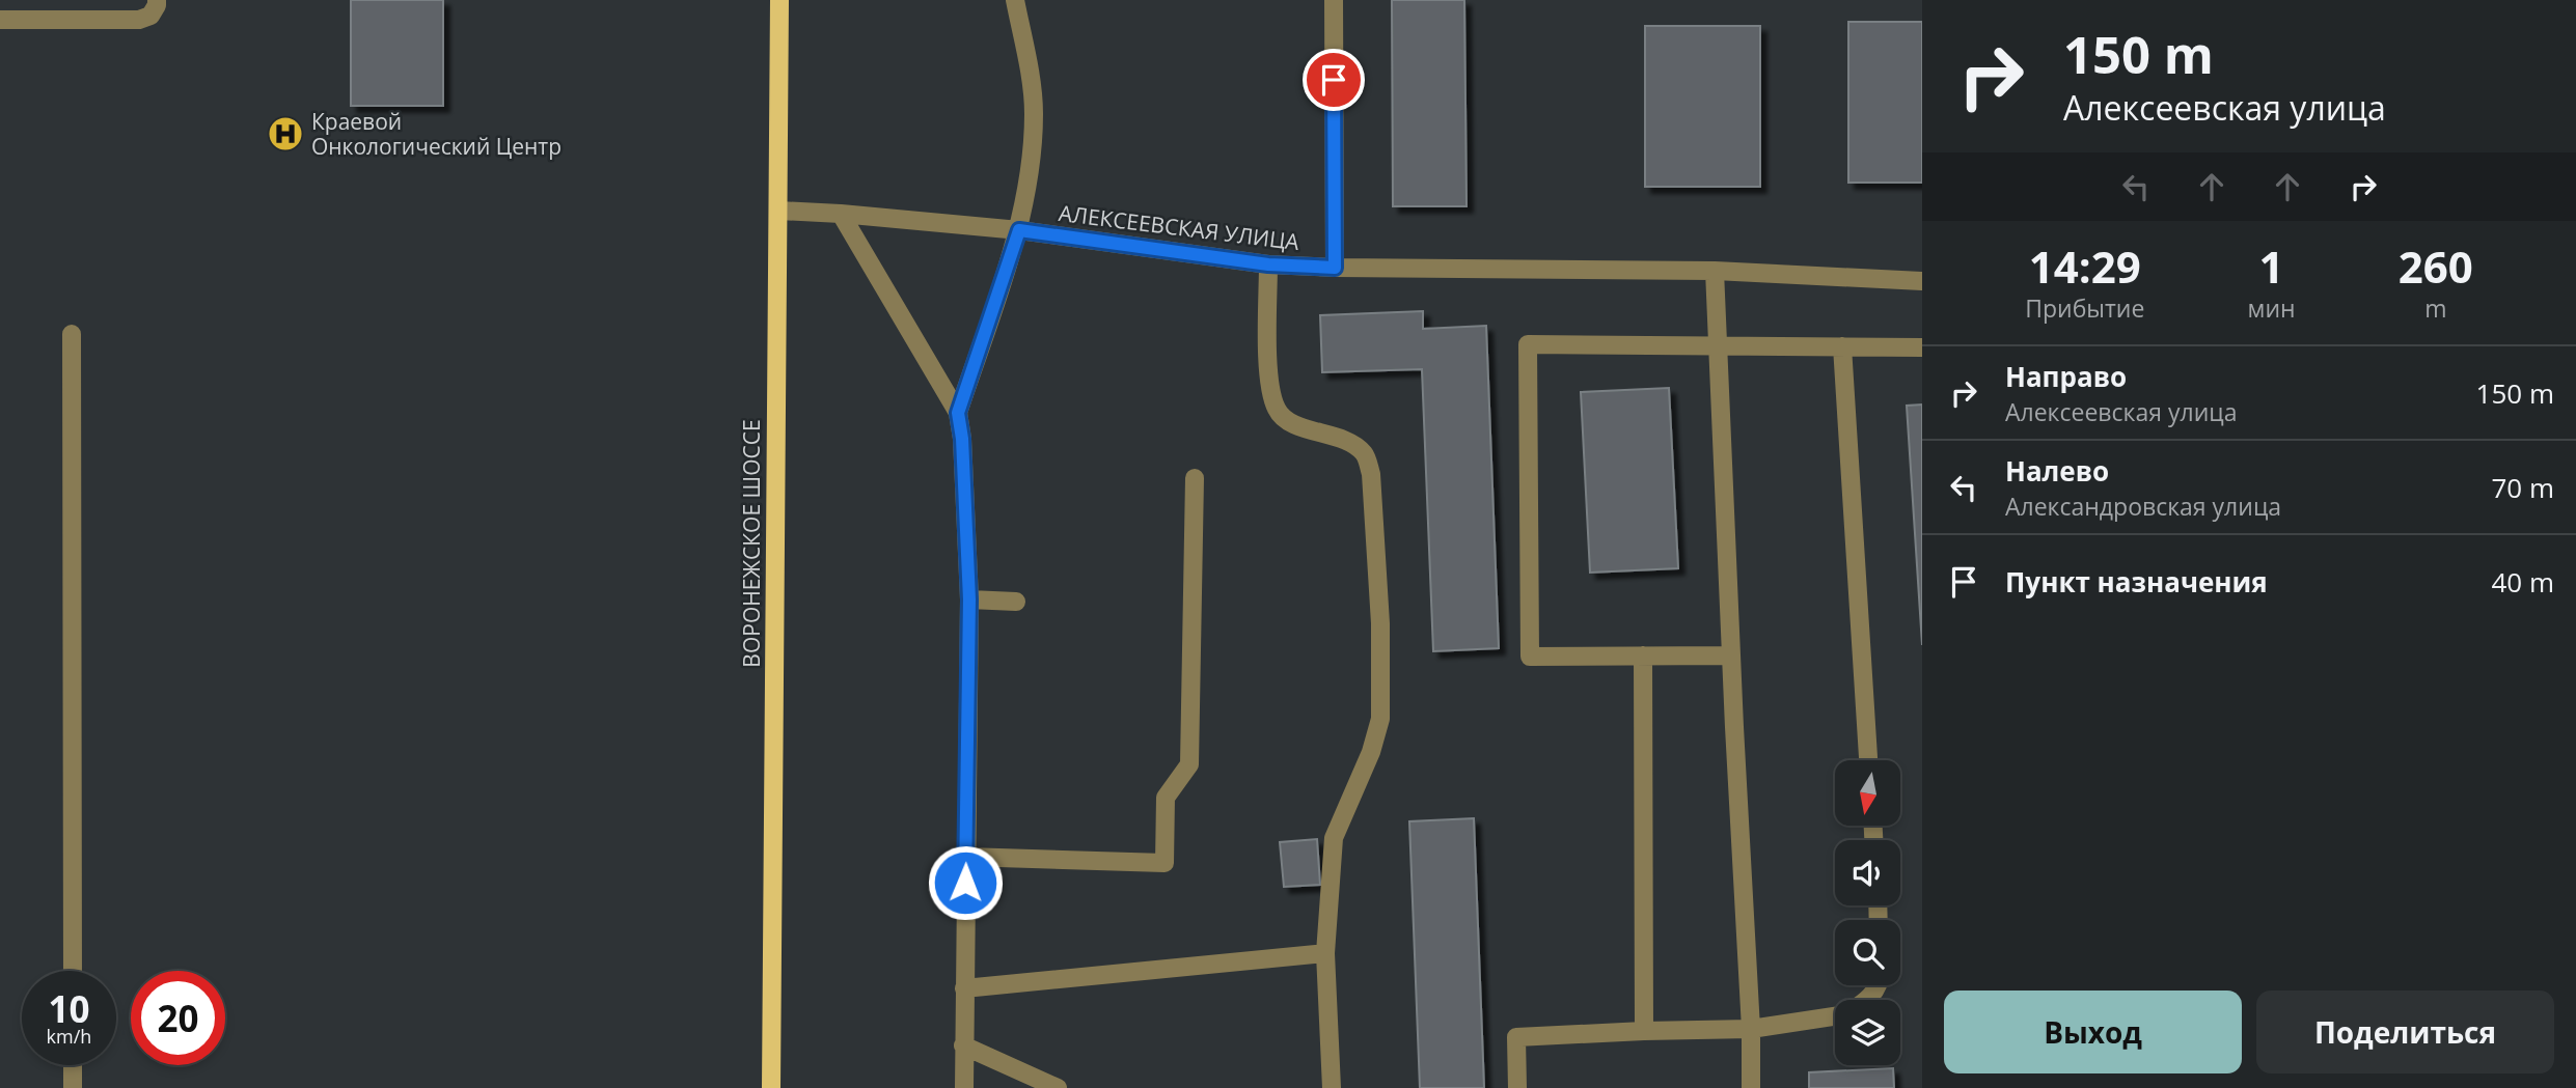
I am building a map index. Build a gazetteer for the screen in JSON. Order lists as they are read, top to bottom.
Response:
{
  "streets": {
    "main road": ["ВОРОНЕЖСКОЕ ШОССЕ"],
    "street": ["АЛЕКСЕЕВСКАЯ УЛИЦА"]
  },
  "crossings": [
    ["АЛЕКСЕЕВСКАЯ УЛИЦА", "ВОРОНЕЖСКОЕ ШОССЕ"]
  ],
  "places": {
    "hospital": ["Краевой Онкологический Центр"]
  },
  "north": "bottom",
  "page": {
    "turn": ["150 m", "Алексеевская улица"],
    "eta": [
      "14:29",
      "Прибытие",
      "1",
      "мин",
      "260",
      "m"
    ],
    "list": [
      {
        "name": "Направо",
        "note": "Алексеевская улица",
        "value": "150 m"
      },
      {
        "name": "Налево",
        "note": "Александровская улица",
        "value": "70 m"
      },
      {
        "name": "Пункт назначения",
        "value": "40 m"
      }
    ],
    "speed": "10 km/h",
    "limit": "20",
    "buttons": ["Выход", "Поделиться"]
  }
}
